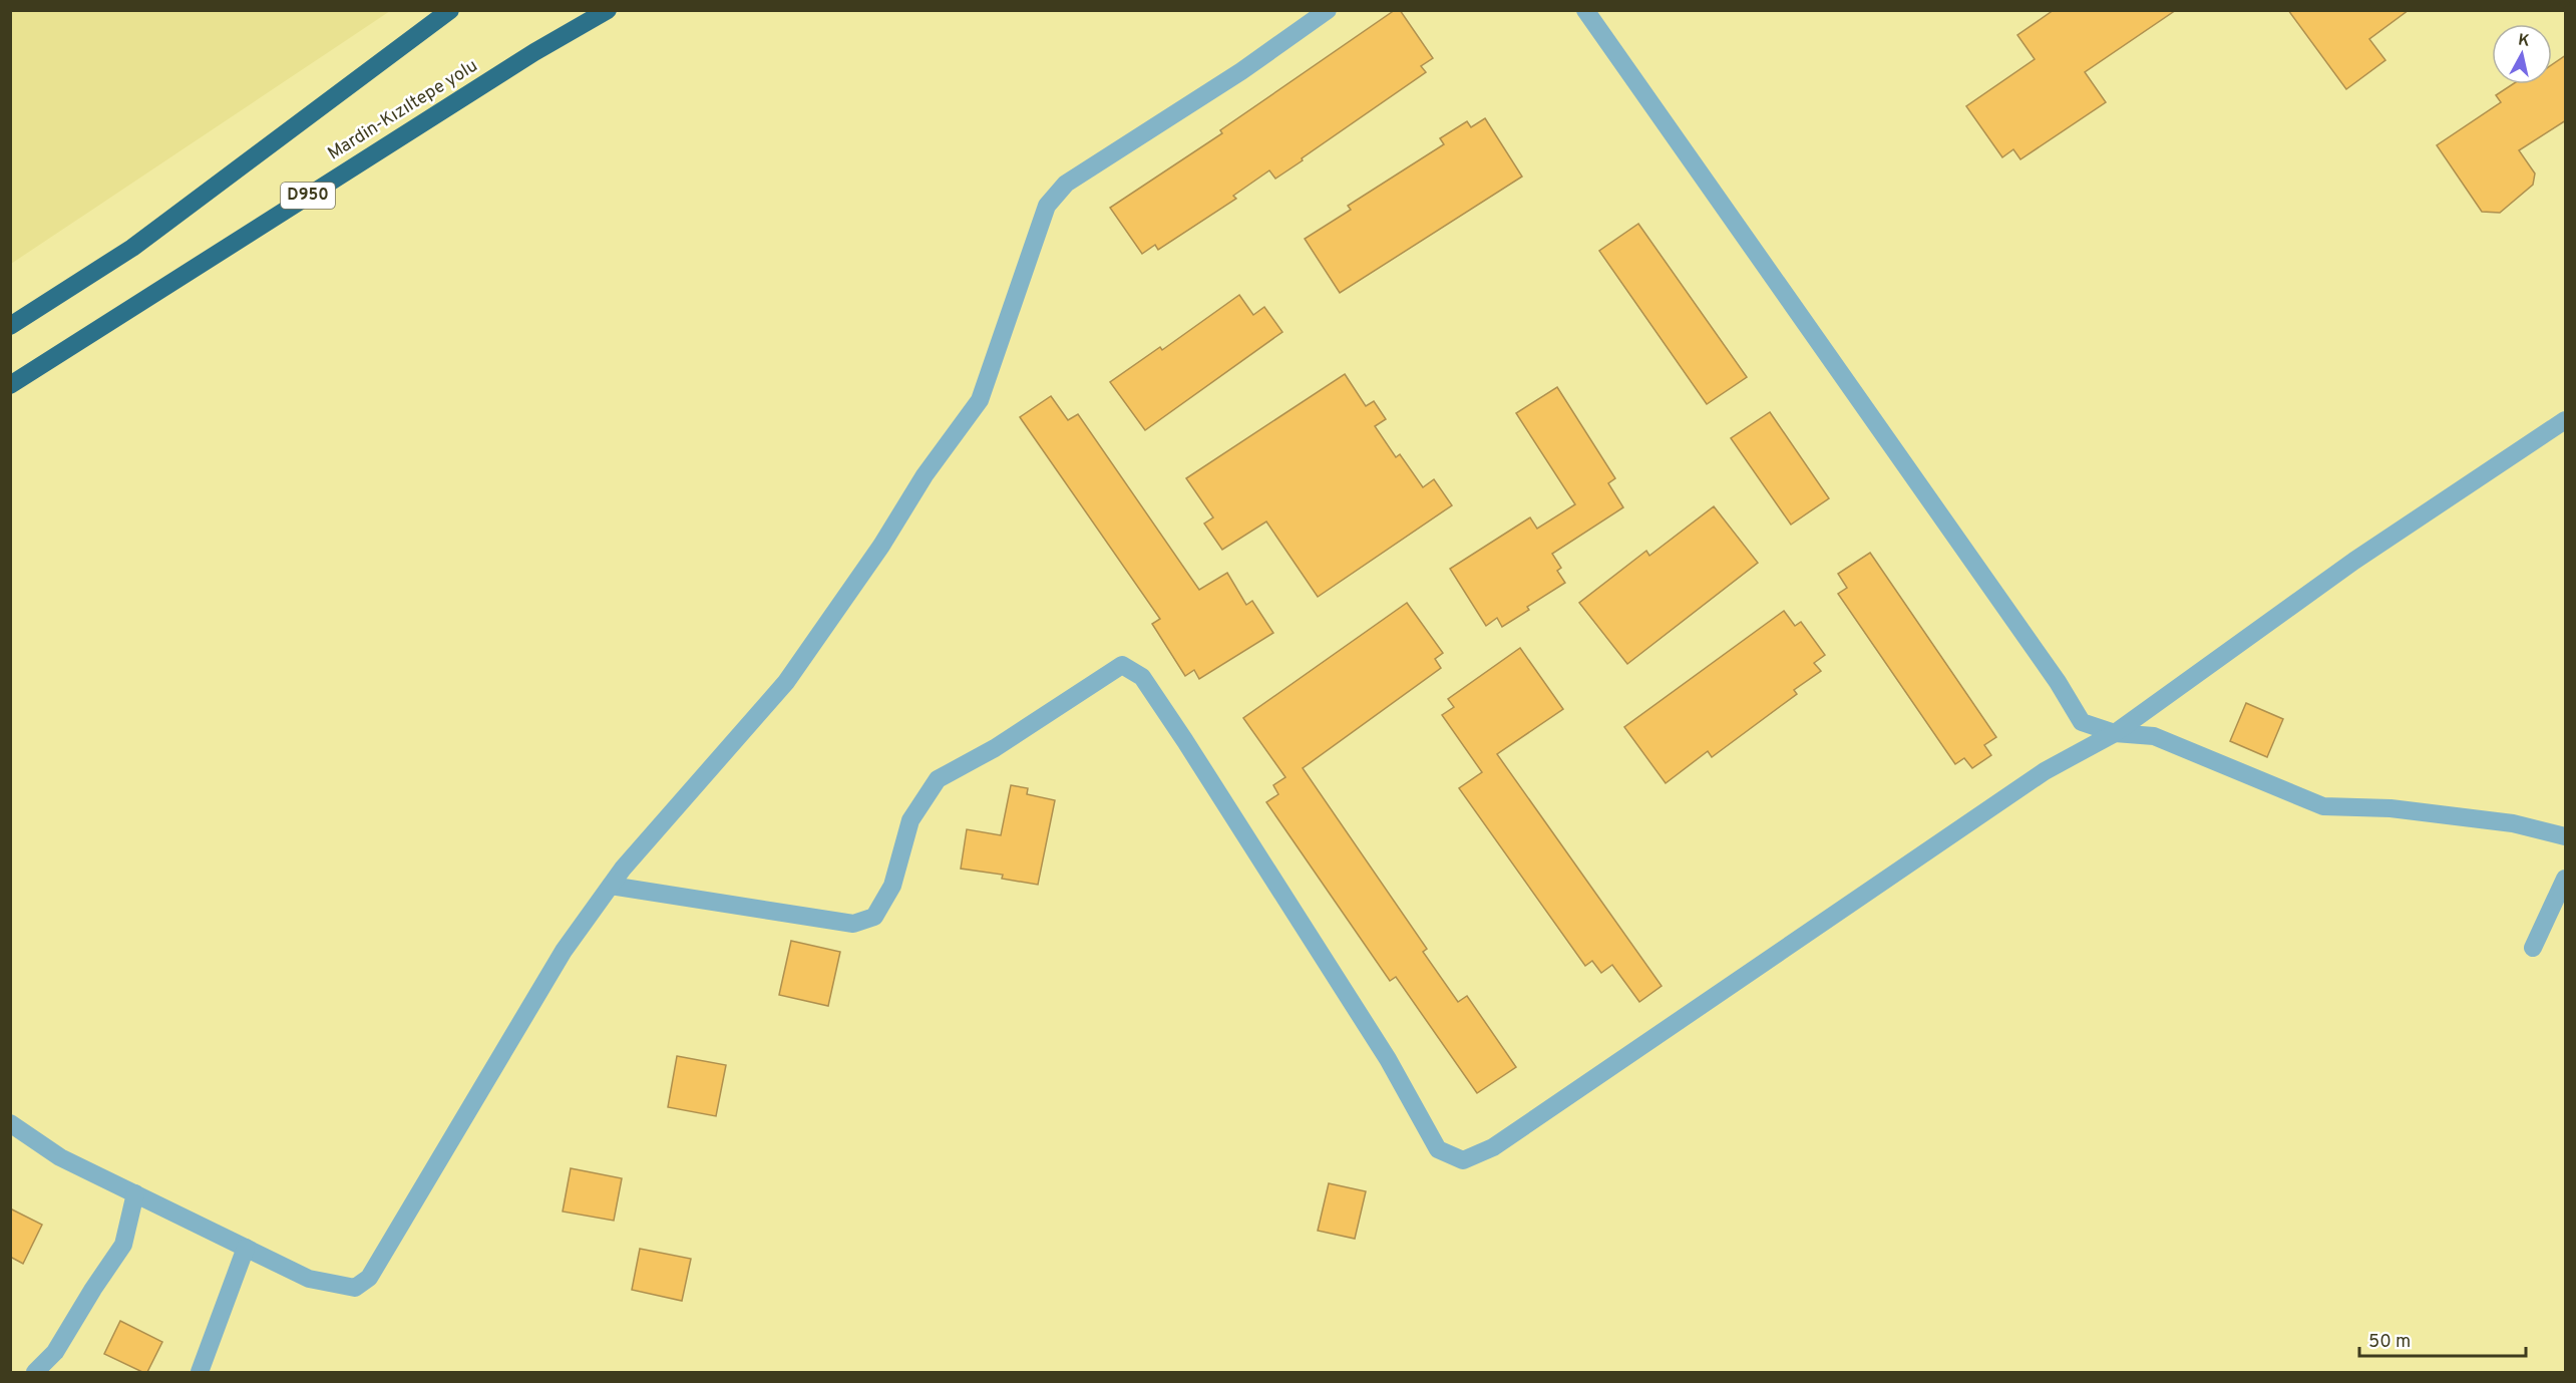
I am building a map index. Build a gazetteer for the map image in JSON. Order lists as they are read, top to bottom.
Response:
{
  "streets": {
    "highway": ["Mardin-Kızıltepe yolu", "D950"]
  },
  "scale_bar": "50 m",
  "north": "top"
}
